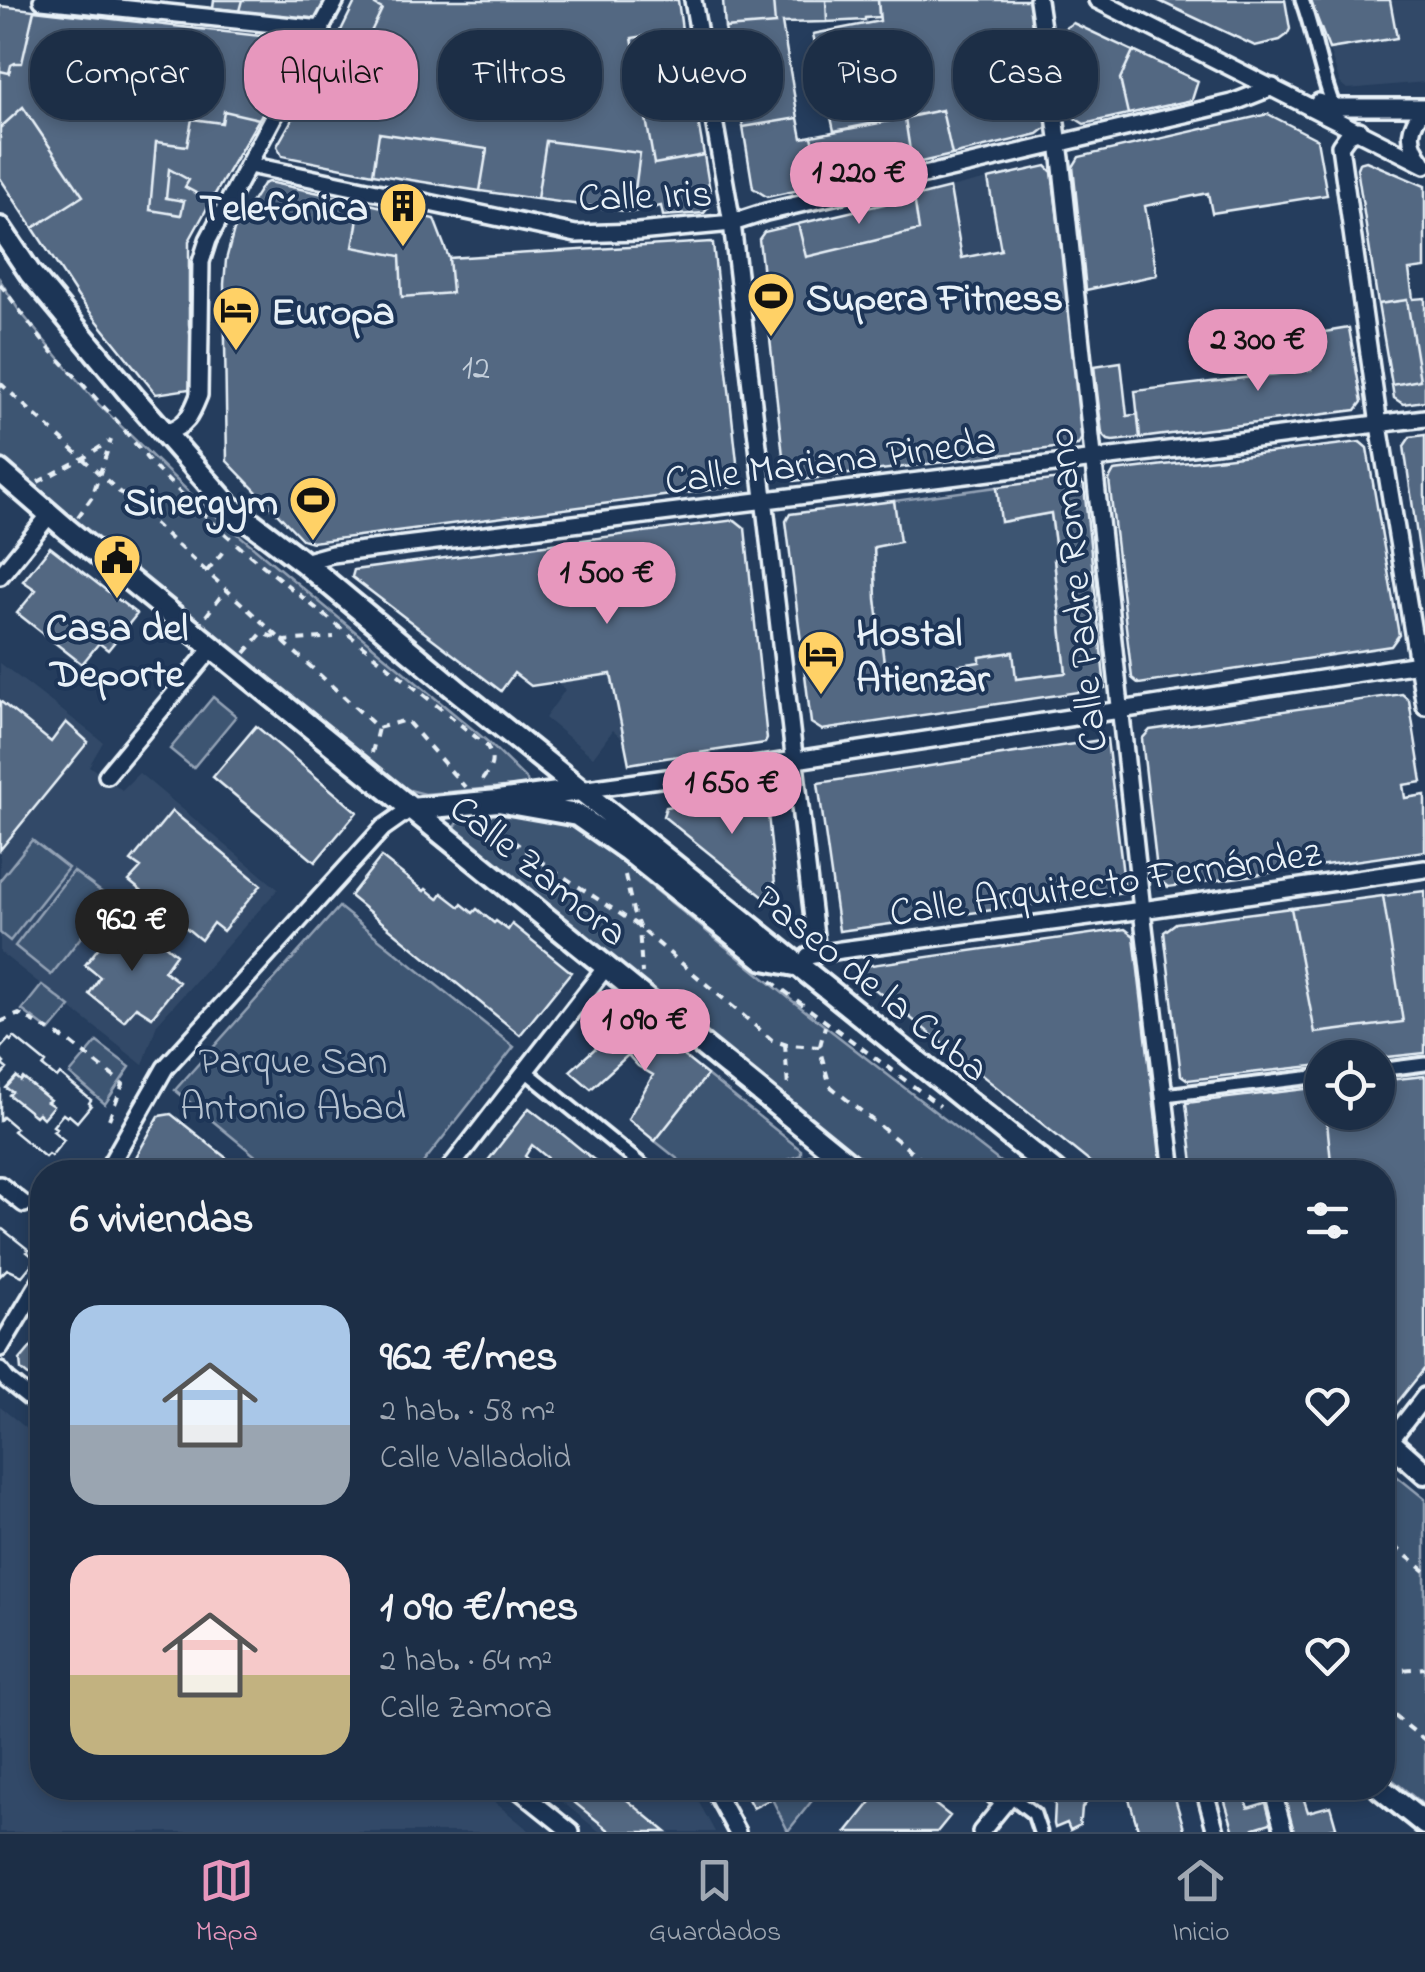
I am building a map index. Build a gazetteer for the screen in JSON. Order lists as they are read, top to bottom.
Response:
{
  "streets": {
    "main road": ["Calle Zamora", "Paseo de la Cuba"],
    "street": [
      "Calle Iris",
      "Calle Mariana Pineda",
      "Calle Padre Romano",
      "Calle Arquitecto Fernández"
    ]
  },
  "crossings": [
    ["Calle Iris", "Calle Padre Romano"],
    ["Calle Mariana Pineda", "Calle Padre Romano"],
    ["Calle Mariana Pineda", "Paseo de la Cuba"],
    ["Calle Padre Romano", "Calle Arquitecto Fernández"],
    ["Calle Arquitecto Fernández", "Paseo de la Cuba"]
  ],
  "parks": ["Parque San Antonio Abad"],
  "places": {
    "building": ["Telefónica"],
    "sports": ["Supera Fitness", "Sinergym"],
    "hotel": ["Europa", "Hostal Atienzar"],
    "public building": ["Casa del Deporte"]
  },
  "house_numbers": ["12"],
  "page": {
    "chip": [
      "Comprar",
      "Alquilar",
      "Filtros",
      "Nuevo",
      "Piso",
      "Casa"
    ],
    "price": [
      "1 220 €",
      "2 300 €",
      "1 500 €",
      "1 650 €",
      "962 €",
      "1 090 €"
    ],
    "heading": "6 viviendas",
    "list": [
      {
        "name": "962 €/mes",
        "note": "2 hab. · 58 m² · Calle Valladolid"
      },
      {
        "name": "1 090 €/mes",
        "note": "2 hab. · 64 m² · Calle Zamora"
      }
    ],
    "tabs": ["Mapa", "Guardados", "Inicio"]
  }
}
